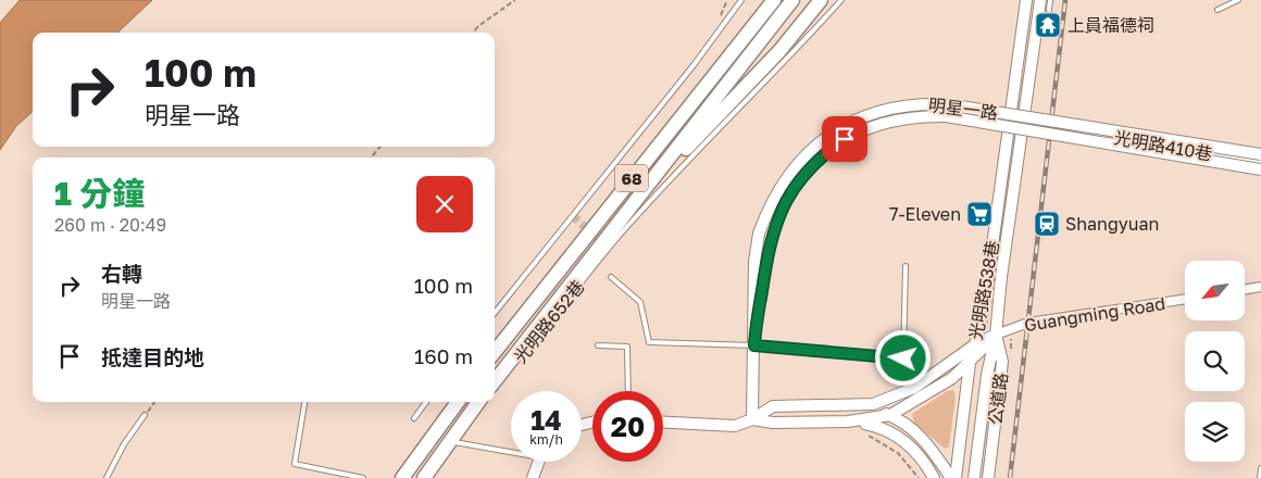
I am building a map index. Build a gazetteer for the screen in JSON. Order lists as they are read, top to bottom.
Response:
{
  "streets": {
    "highway": ["68"],
    "street": [
      "明星一路",
      "光明路538巷",
      "Guangming Road",
      "公道路"
    ],
    "lane": ["光明路410巷", "光明路652巷"]
  },
  "crossings": [
    ["明星一路", "Guangming Road"],
    ["光明路538巷", "Guangming Road"],
    ["光明路538巷", "公道路"],
    ["Guangming Road", "公道路"]
  ],
  "places": {
    "temple": ["上員福德祠"],
    "supermarket": ["7-Eleven"],
    "station": ["Shangyuan"]
  },
  "north": "bottom left",
  "page": {
    "turn": ["100 m", "明星一路"],
    "heading": ["1 分鐘", "260 m · 20:49"],
    "list": [
      {
        "name": "右轉",
        "note": "明星一路",
        "value": "100 m"
      },
      {
        "name": "抵達目的地",
        "value": "160 m"
      }
    ],
    "speed": "14 km/h",
    "limit": "20"
  }
}
